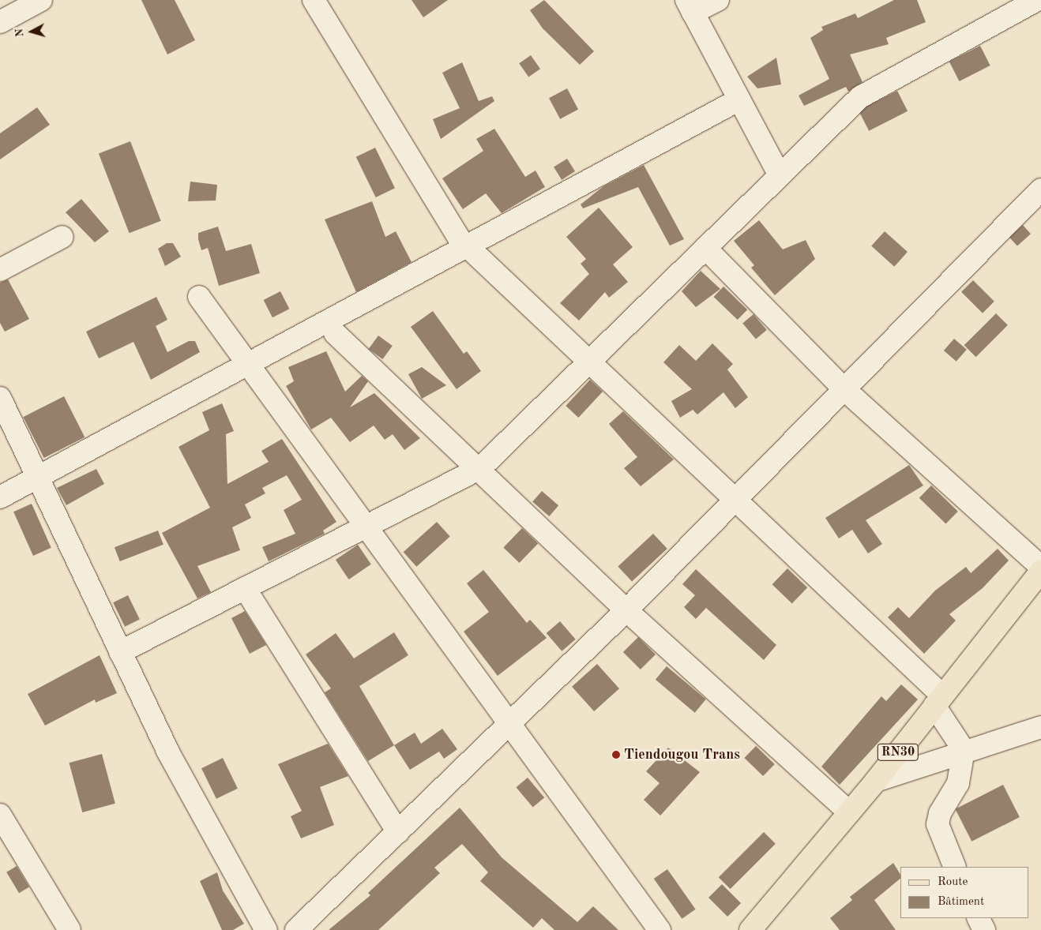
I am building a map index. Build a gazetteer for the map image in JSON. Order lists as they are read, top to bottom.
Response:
{
  "streets": {
    "main road": ["RN30"]
  },
  "places": ["Tiendougou Trans"],
  "legend": ["Route", "Bâtiment"],
  "north": "left"
}
